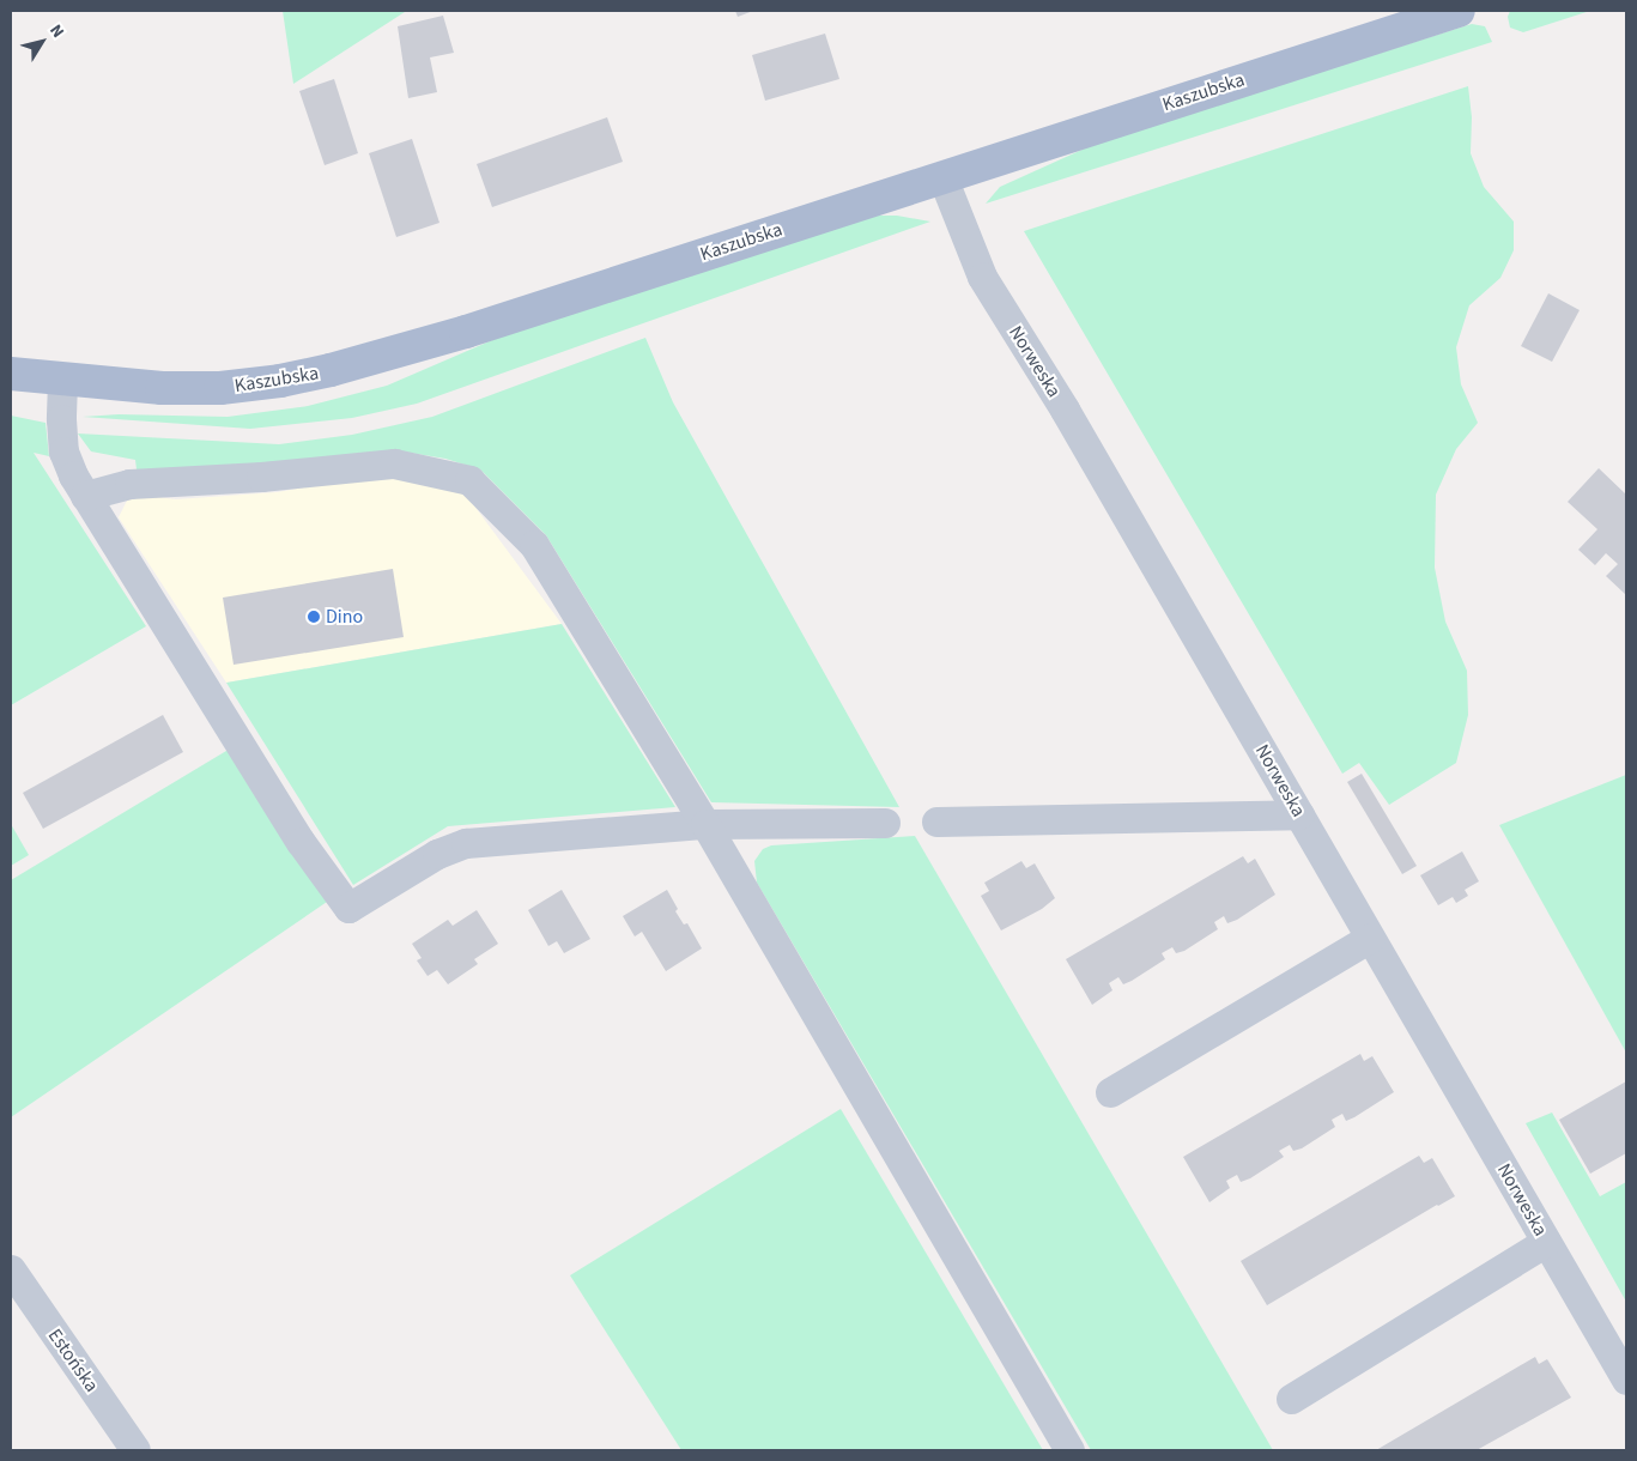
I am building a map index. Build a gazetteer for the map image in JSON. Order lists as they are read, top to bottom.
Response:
{
  "streets": {
    "main road": ["Kaszubska"],
    "street": ["Norweska", "Estońska"]
  },
  "crossings": [
    ["Kaszubska", "Norweska"]
  ],
  "places": ["Dino"],
  "north": "top right"
}
